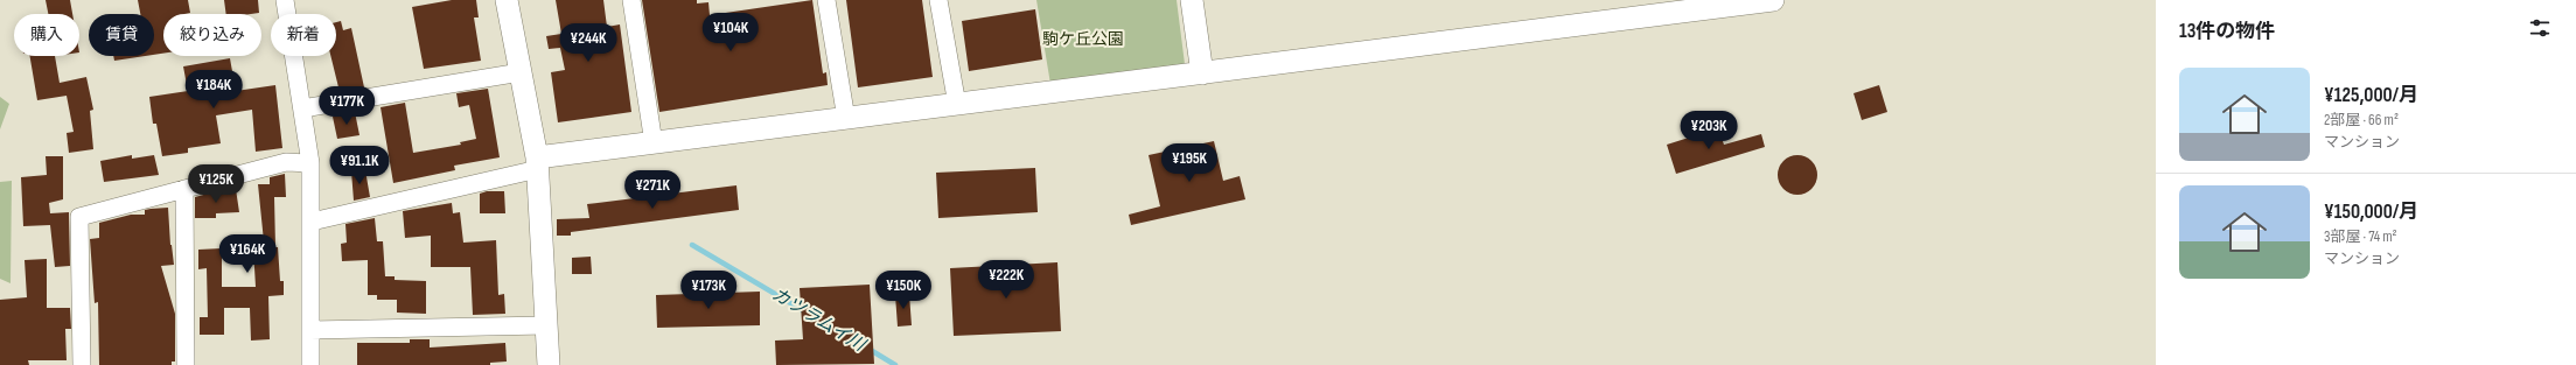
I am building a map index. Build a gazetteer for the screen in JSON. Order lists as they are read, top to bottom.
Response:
{
  "water": ["カツラムイ川"],
  "parks": ["駒ケ丘公園"],
  "page": {
    "heading": "13件の物件",
    "price": [
      "¥104K",
      "¥244K",
      "¥184K",
      "¥177K",
      "¥203K",
      "¥195K",
      "¥91.1K",
      "¥125K",
      "¥271K",
      "¥164K",
      "¥222K",
      "¥173K",
      "¥150K"
    ],
    "chip": [
      "購入",
      "賃貸",
      "絞り込み",
      "新着"
    ],
    "list": [
      {
        "name": "¥125,000/月",
        "note": "2部屋 · 66 m² · マンション"
      },
      {
        "name": "¥150,000/月",
        "note": "3部屋 · 74 m² · マンション"
      }
    ]
  }
}
